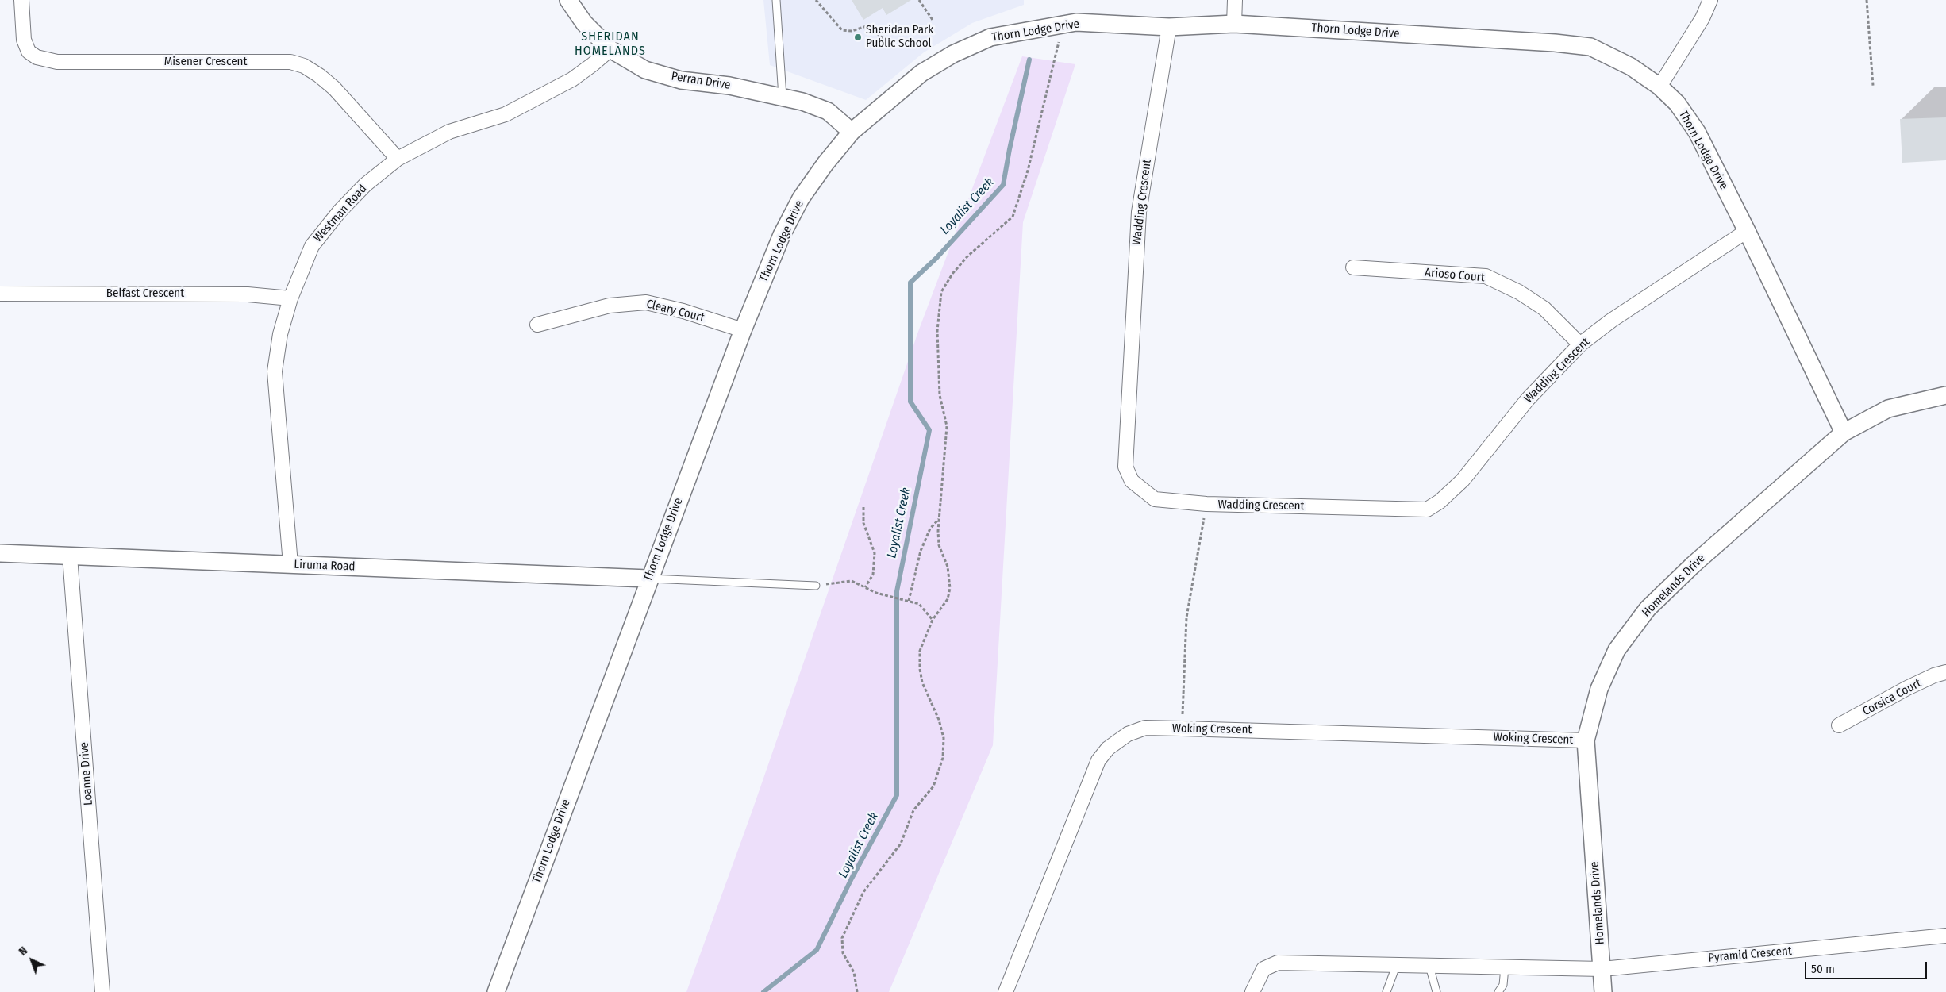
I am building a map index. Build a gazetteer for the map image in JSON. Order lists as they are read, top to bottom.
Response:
{
  "streets": {
    "street": [
      "Thorn Lodge Drive",
      "Misener Crescent",
      "Perran Drive",
      "Wadding Crescent",
      "Westman Road",
      "Arioso Court",
      "Belfast Crescent",
      "Cleary Court",
      "Liruma Road",
      "Homelands Drive",
      "Corsica Court",
      "Woking Crescent",
      "Loanne Drive",
      "Pyramid Crescent"
    ]
  },
  "crossings": [
    ["Thorn Lodge Drive", "Perran Drive"],
    ["Thorn Lodge Drive", "Wadding Crescent"],
    ["Thorn Lodge Drive", "Cleary Court"],
    ["Thorn Lodge Drive", "Liruma Road"],
    ["Thorn Lodge Drive", "Homelands Drive"],
    ["Misener Crescent", "Westman Road"],
    ["Perran Drive", "Westman Road"],
    ["Wadding Crescent", "Arioso Court"],
    ["Westman Road", "Belfast Crescent"],
    ["Westman Road", "Liruma Road"],
    ["Liruma Road", "Loanne Drive"],
    ["Homelands Drive", "Woking Crescent"],
    ["Homelands Drive", "Pyramid Crescent"]
  ],
  "districts": ["SHERIDAN HOMELANDS"],
  "water": ["Loyalist Creek"],
  "places": ["Sheridan Park Public School"],
  "scale_bar": "50 m",
  "north": "top left"
}
